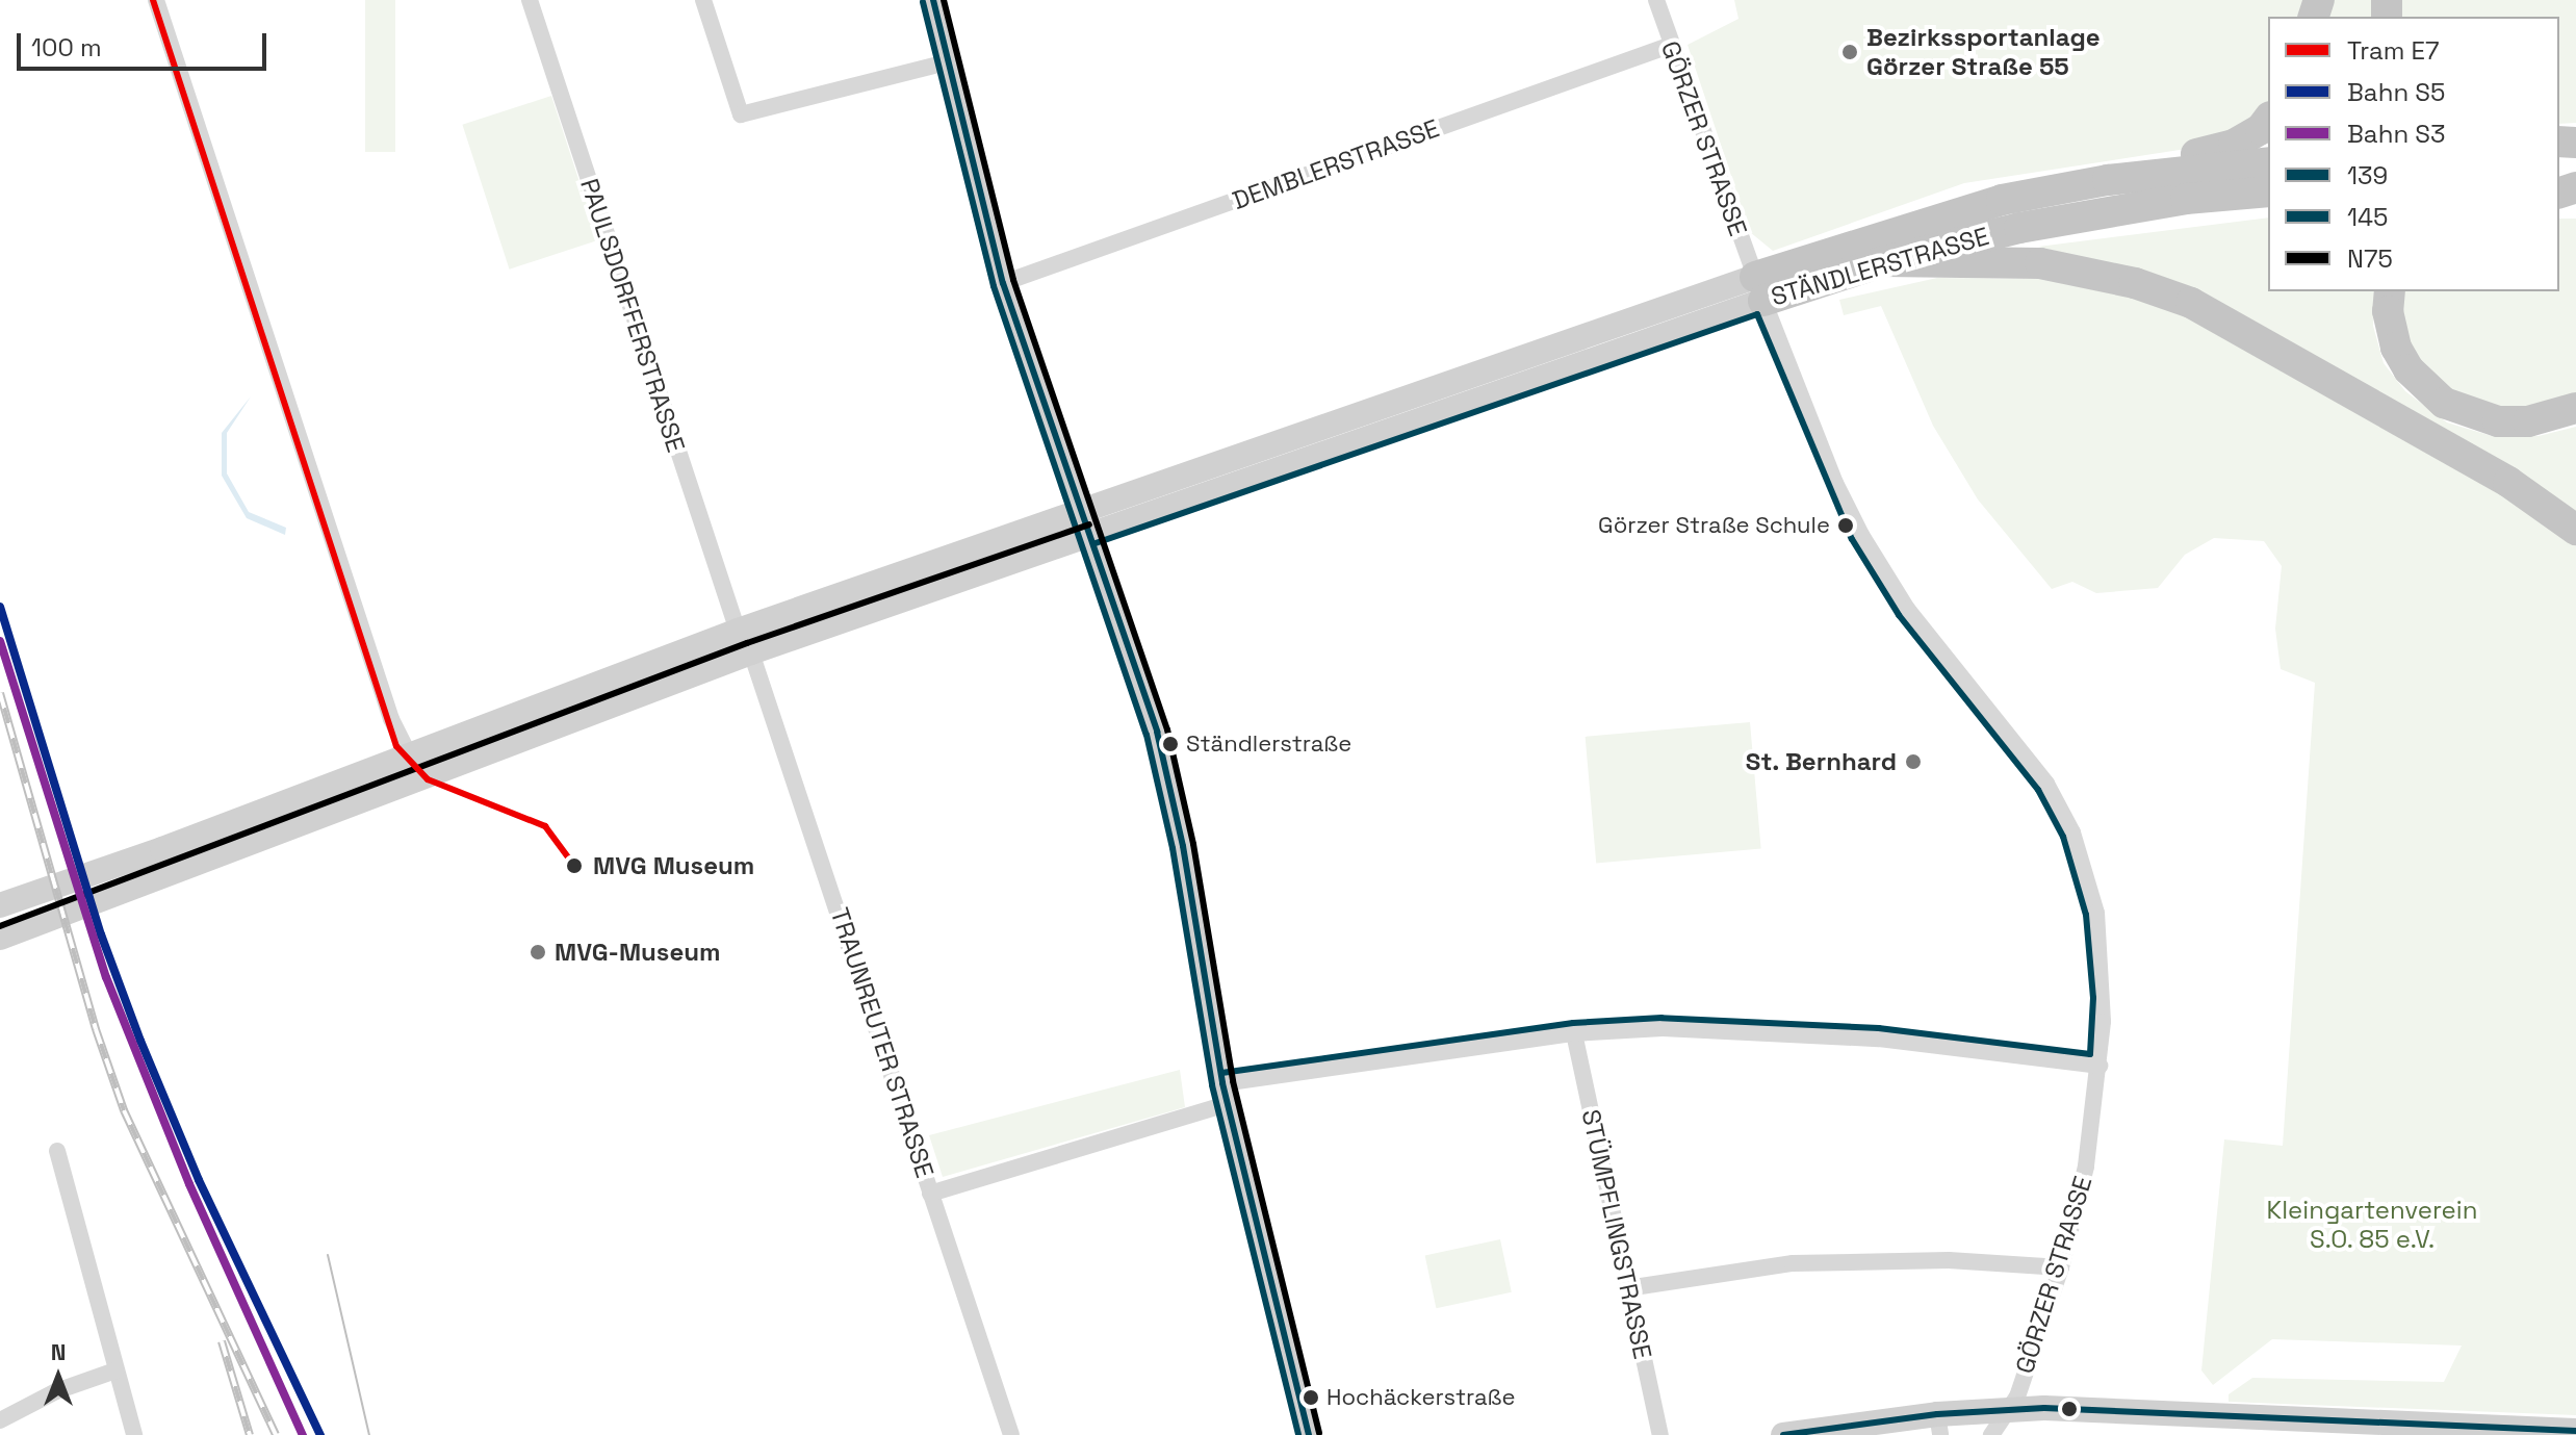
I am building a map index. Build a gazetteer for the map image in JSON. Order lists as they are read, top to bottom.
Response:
{
  "streets": {
    "highway": ["STÄNDLERSTRASSE"],
    "street": [
      "GÖRZER STRASSE",
      "DEMBLERSTRASSE",
      "PAULSDORFFERSTRASSE",
      "TRAUNREUTER STRASSE",
      "STÜMPFLINGSTRASSE"
    ]
  },
  "crossings": [
    ["GÖRZER STRASSE", "DEMBLERSTRASSE"],
    ["GÖRZER STRASSE", "STÄNDLERSTRASSE"],
    ["STÄNDLERSTRASSE", "PAULSDORFFERSTRASSE"],
    ["STÄNDLERSTRASSE", "TRAUNREUTER STRASSE"]
  ],
  "parks": ["Kleingartenverein S.O. 85 e.V."],
  "places": [
    "Bezirkssportanlage Görzer Straße 55",
    "Görzer Straße Schule",
    "Ständlerstraße",
    "St. Bernhard",
    "MVG Museum",
    "MVG-Museum",
    "Hochäckerstraße"
  ],
  "lines": [
    "tram line E7",
    "transit line 139",
    "transit line N75",
    "transit line 145",
    "rail line S5",
    "rail line S3"
  ],
  "legend": [
    "Tram E7",
    "Bahn S5",
    "Bahn S3",
    "139",
    "145",
    "N75"
  ],
  "scale_bar": "100 m",
  "north": "top"
}
